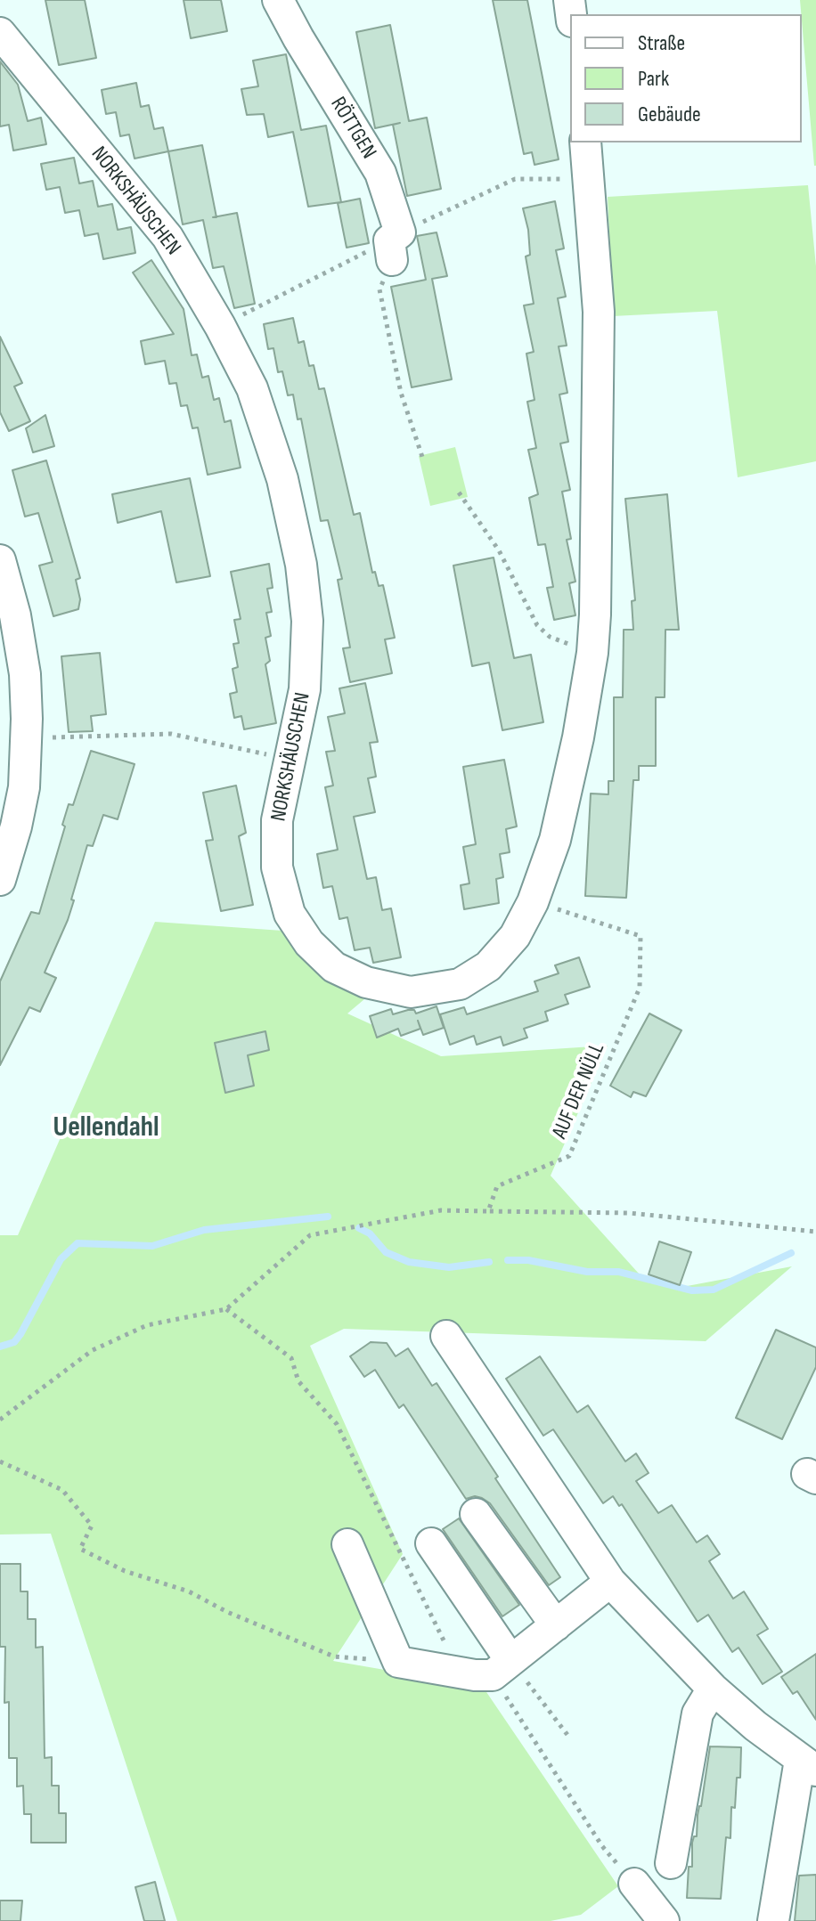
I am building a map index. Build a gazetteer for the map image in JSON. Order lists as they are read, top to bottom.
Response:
{
  "streets": {
    "street": ["RÖTTGEN", "NORKSHÄUSCHEN"],
    "path": ["AUF DER NÜLL"]
  },
  "crossings": [
    ["NORKSHÄUSCHEN", "AUF DER NÜLL"]
  ],
  "districts": ["Uellendahl"],
  "legend": ["Straße", "Park", "Gebäude"]
}
